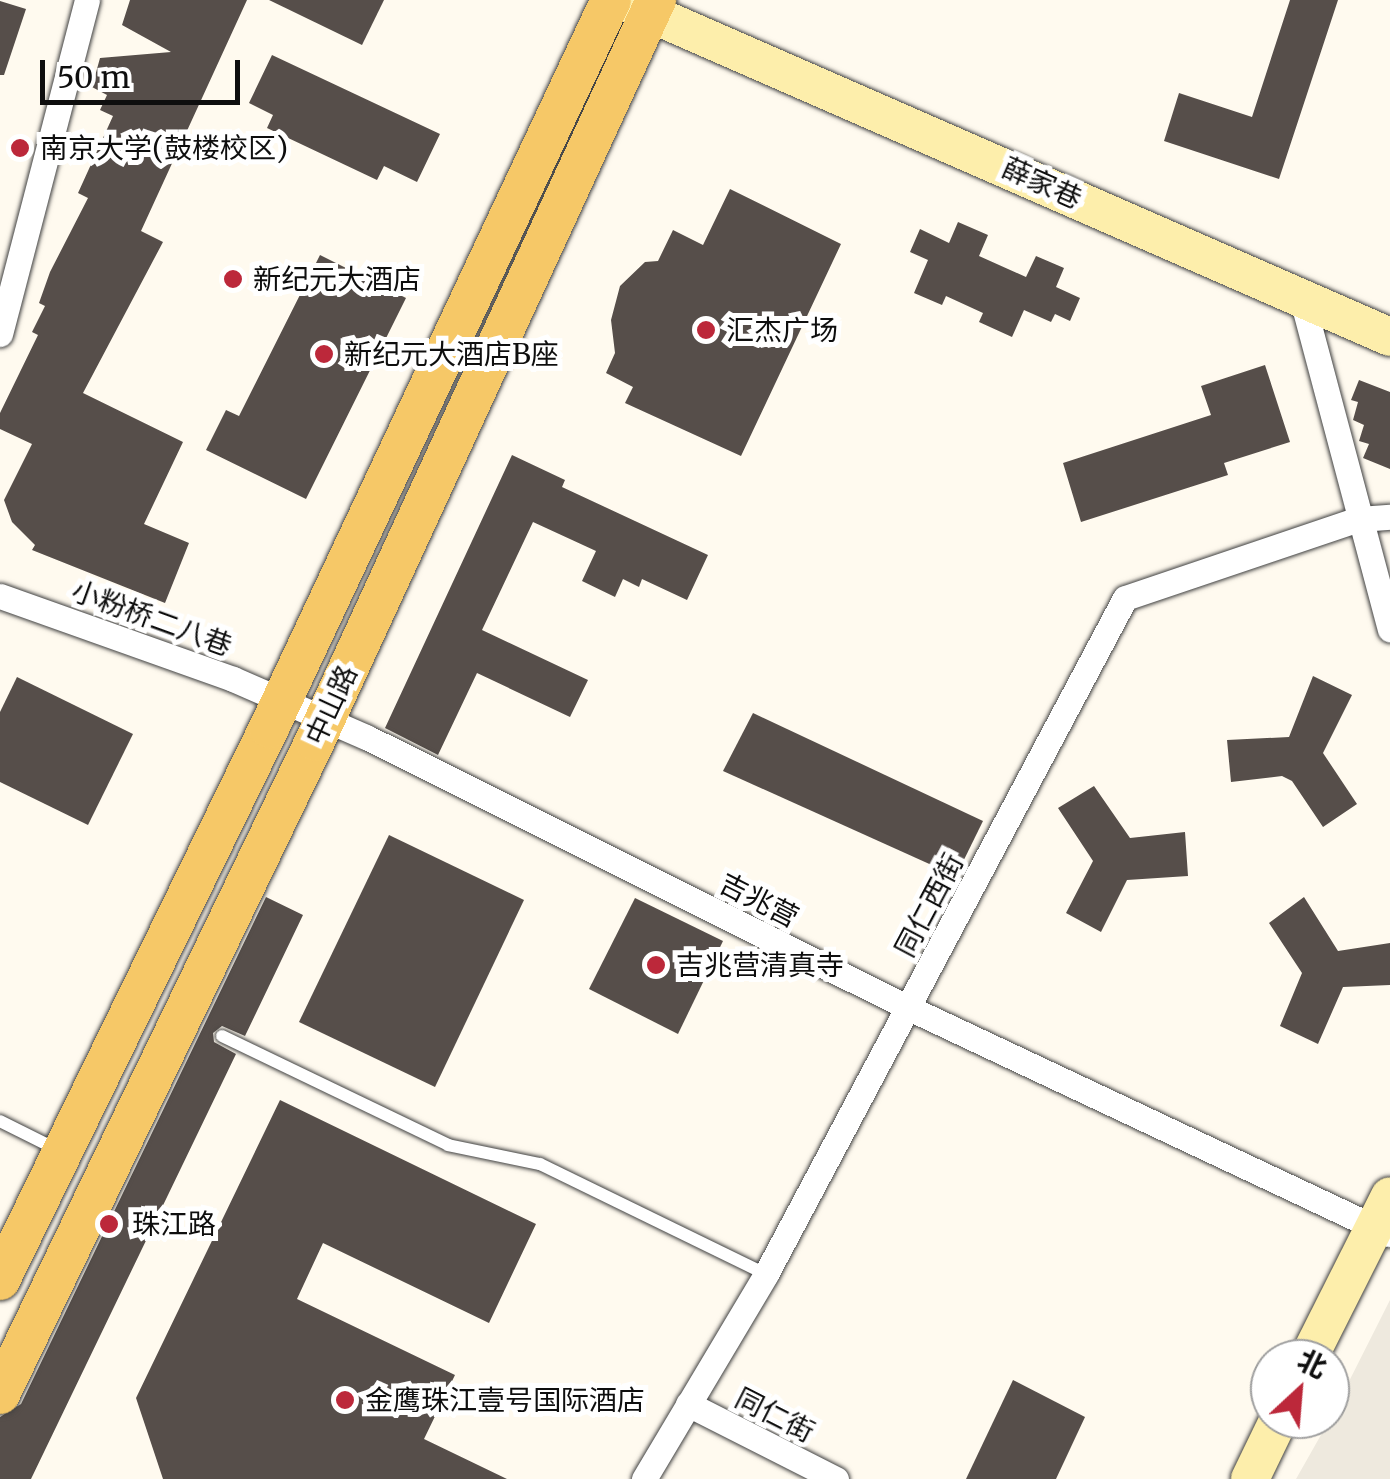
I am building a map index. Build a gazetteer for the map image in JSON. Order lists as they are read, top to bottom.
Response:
{
  "streets": {
    "main road": ["中山路"],
    "street": [
      "薛家巷",
      "小粉桥二八巷",
      "吉兆营",
      "同仁西街",
      "同仁街"
    ]
  },
  "crossings": [
    ["小粉桥二八巷", "中山路"],
    ["小粉桥二八巷", "吉兆营"],
    ["中山路", "吉兆营"],
    ["吉兆营", "同仁西街"],
    ["同仁西街", "同仁街"]
  ],
  "places": [
    "南京大学(鼓楼校区)",
    "新纪元大酒店",
    "汇杰广场",
    "新纪元大酒店B座",
    "吉兆营清真寺",
    "珠江路",
    "金鹰珠江壹号国际酒店"
  ],
  "scale_bar": "50 m",
  "north": "top right"
}
